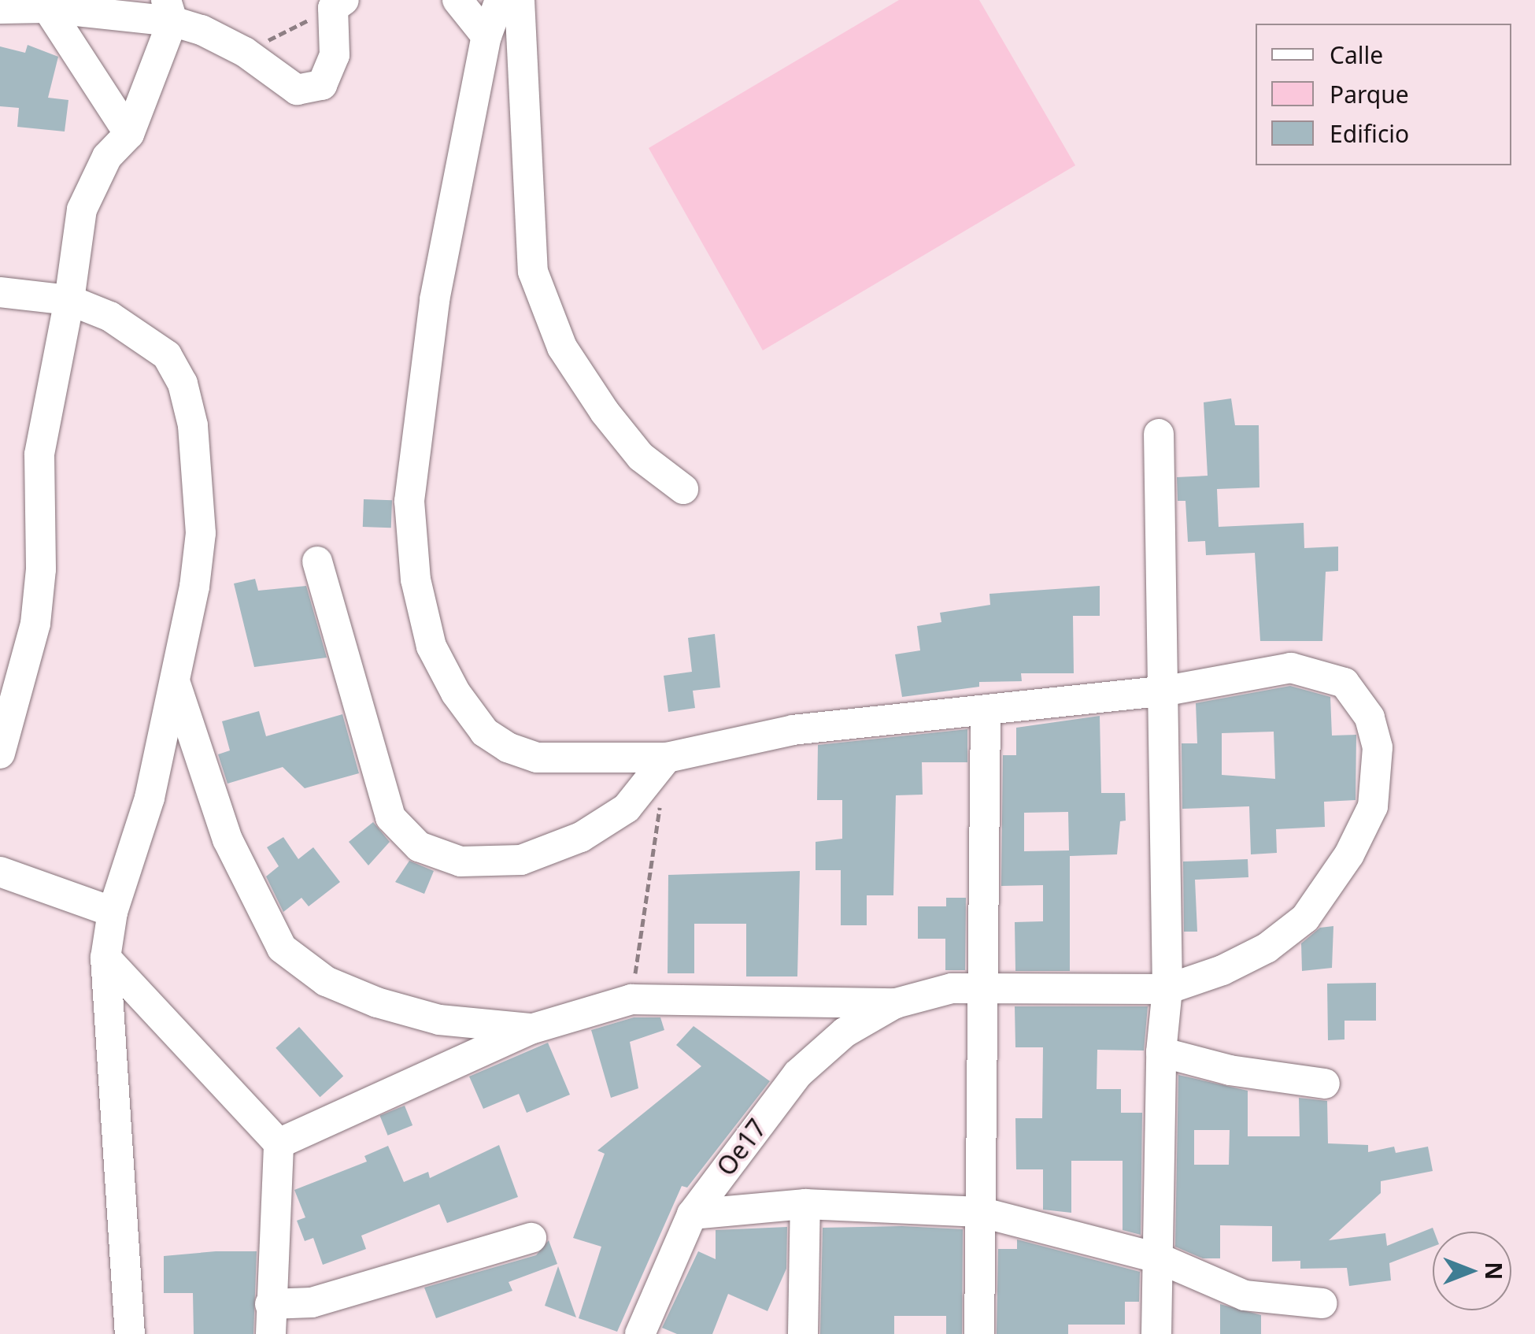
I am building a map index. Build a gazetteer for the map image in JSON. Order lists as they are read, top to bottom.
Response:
{
  "streets": {
    "street": ["Oe17"]
  },
  "legend": ["Calle", "Parque", "Edificio"],
  "north": "right"
}
